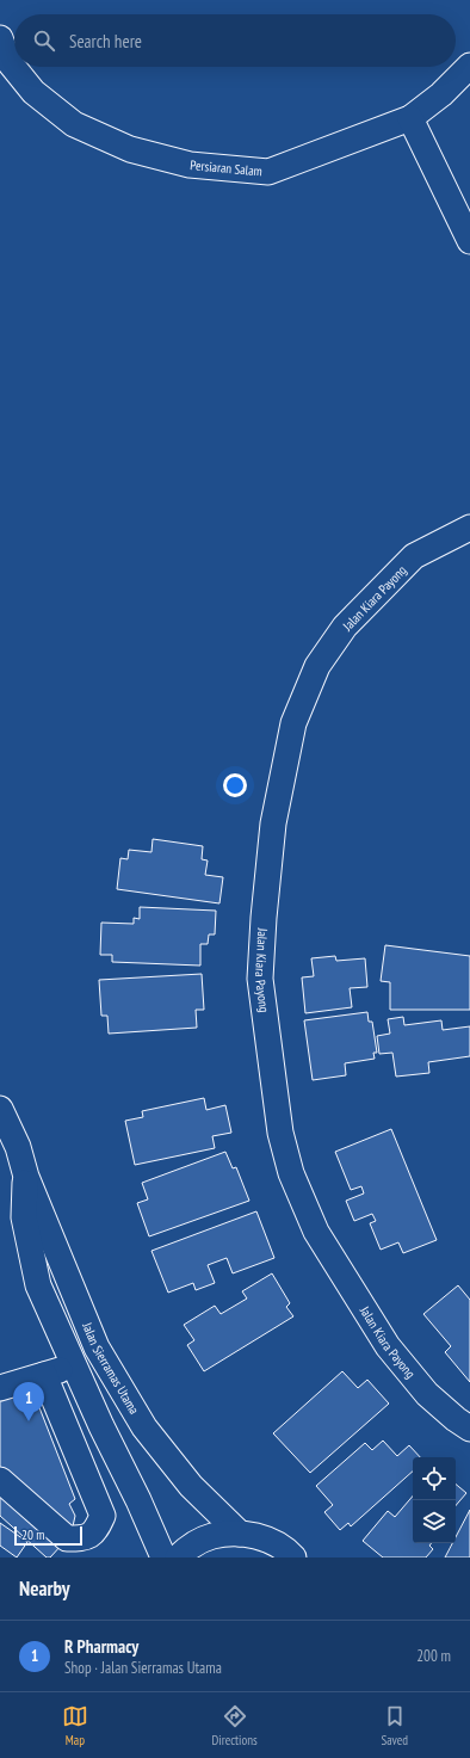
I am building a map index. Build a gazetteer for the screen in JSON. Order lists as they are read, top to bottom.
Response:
{
  "streets": {
    "street": ["Persiaran Salam", "Jalan Kiara Payong", "Jalan Sierramas Utama"]
  },
  "scale_bar": "20 m",
  "page": {
    "search": "Search here",
    "pins": "1",
    "scale": "20 m",
    "heading": "Nearby",
    "list": [
      {
        "mark": "1",
        "name": "R Pharmacy",
        "note": "Shop · Jalan Sierramas Utama",
        "value": "200 m"
      }
    ],
    "nav": ["Map", "Directions", "Saved"]
  }
}
